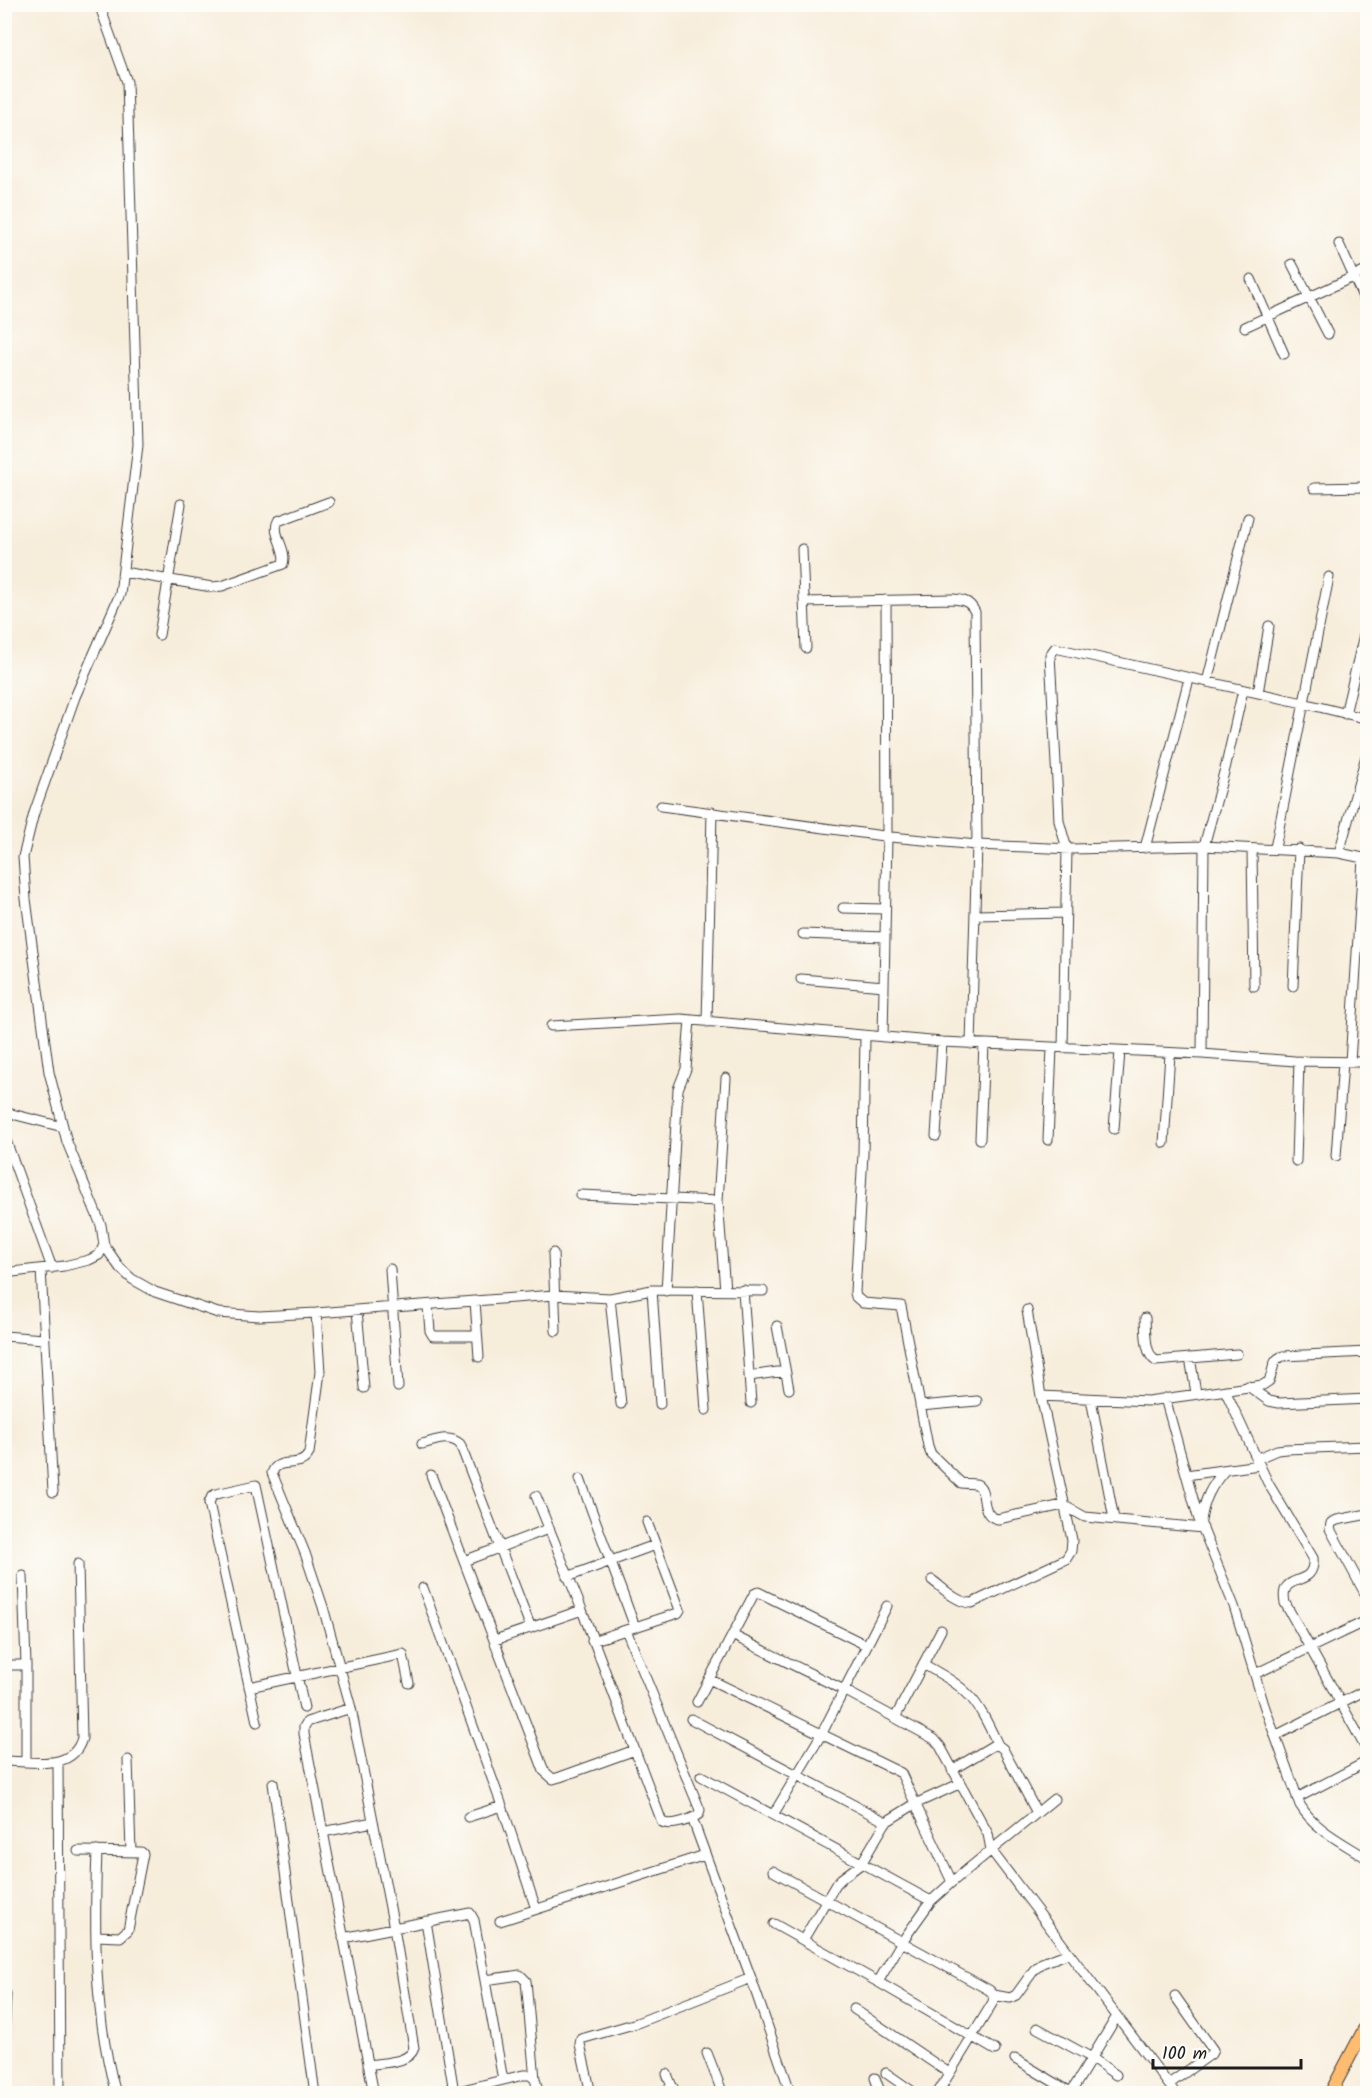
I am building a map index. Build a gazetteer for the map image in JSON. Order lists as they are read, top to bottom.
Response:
{
  "scale_bar": "100 m"
}
